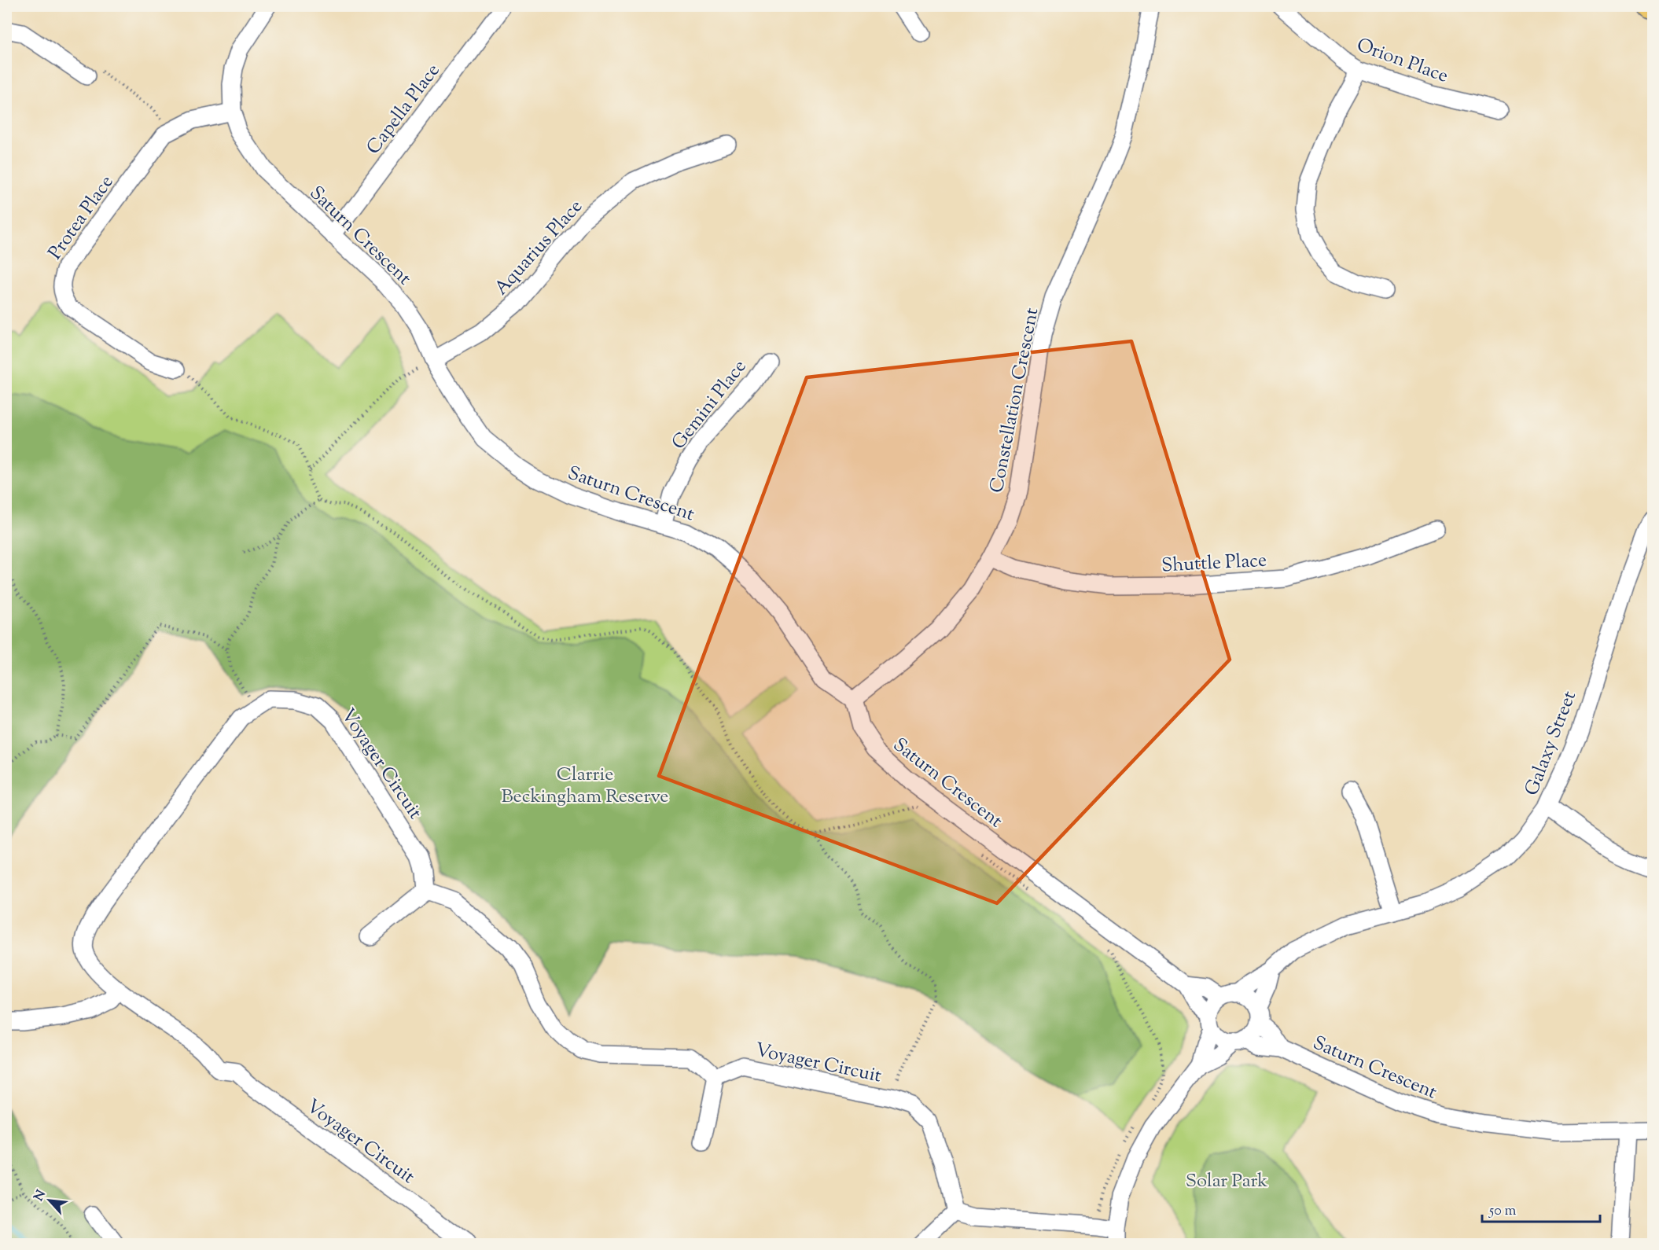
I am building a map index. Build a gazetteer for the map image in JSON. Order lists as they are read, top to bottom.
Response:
{
  "streets": {
    "street": [
      "Orion Place",
      "Capella Place",
      "Protea Place",
      "Saturn Crescent",
      "Aquarius Place",
      "Constellation Crescent",
      "Gemini Place",
      "Shuttle Place",
      "Galaxy Street",
      "Voyager Circuit"
    ]
  },
  "crossings": [
    ["Capella Place", "Saturn Crescent"],
    ["Protea Place", "Saturn Crescent"],
    ["Saturn Crescent", "Aquarius Place"],
    ["Saturn Crescent", "Constellation Crescent"],
    ["Saturn Crescent", "Gemini Place"],
    ["Saturn Crescent", "Galaxy Street"],
    ["Constellation Crescent", "Shuttle Place"]
  ],
  "parks": ["Clarrie Beckingham Reserve", "Solar Park"],
  "scale_bar": "50 m",
  "north": "top left"
}
